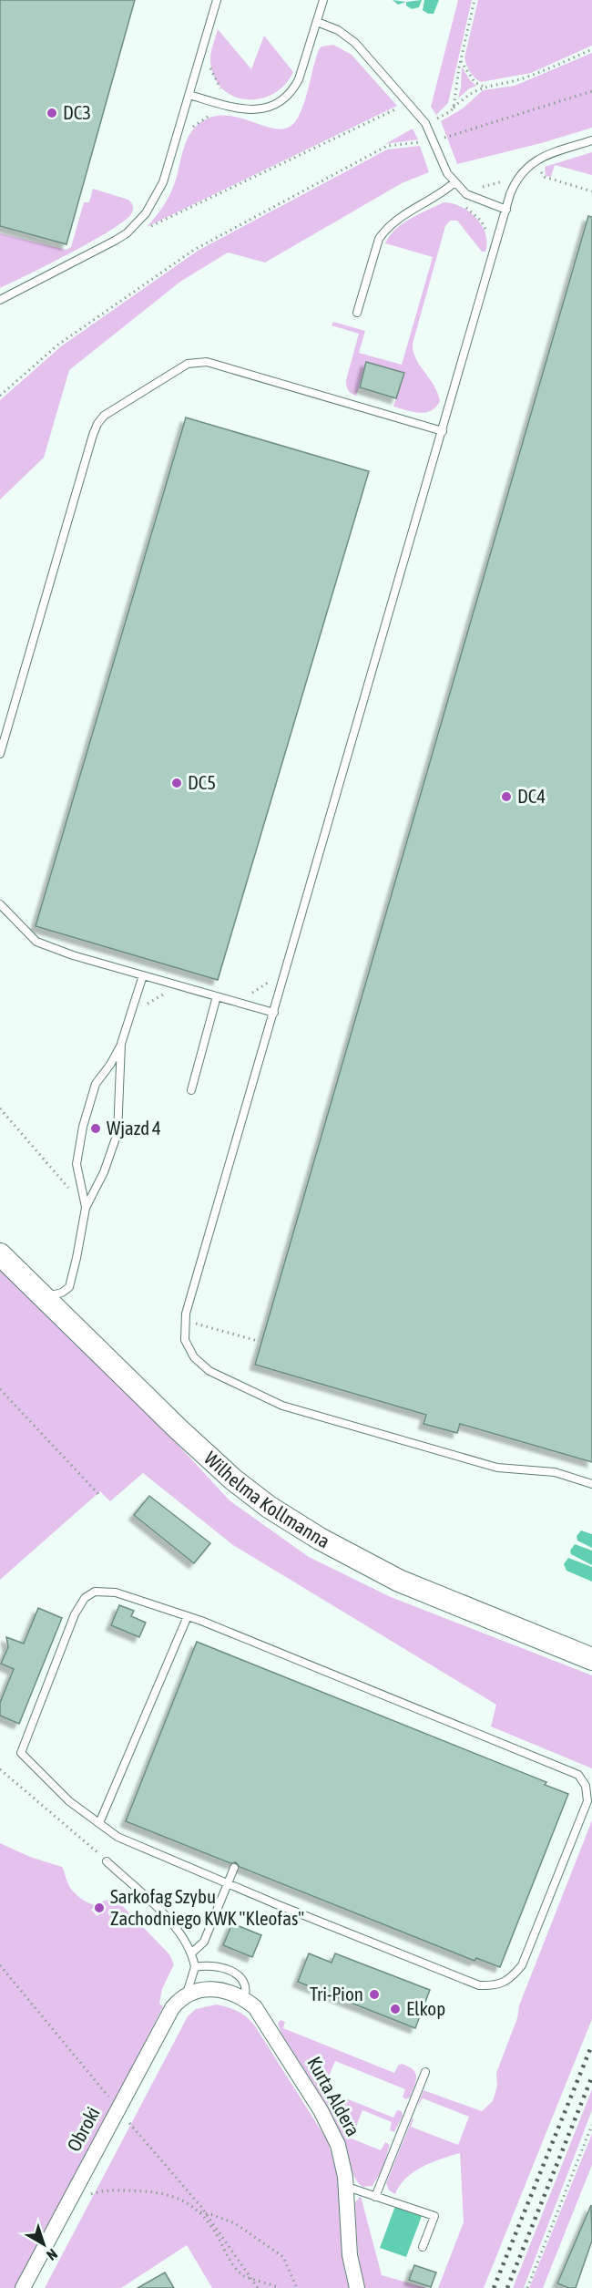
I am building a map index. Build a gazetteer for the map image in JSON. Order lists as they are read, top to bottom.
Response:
{
  "streets": {
    "street": ["Wilhelma Kollmanna", "Kurta Aldera", "Obroki"]
  },
  "crossings": [
    ["Kurta Aldera", "Obroki"]
  ],
  "places": [
    "DC3",
    "DC5",
    "DC4",
    "Wjazd 4",
    "Sarkofag Szybu Zachodniego KWK \"Kleofas\"",
    "Tri-Pion",
    "Elkop"
  ],
  "north": "bottom right"
}
